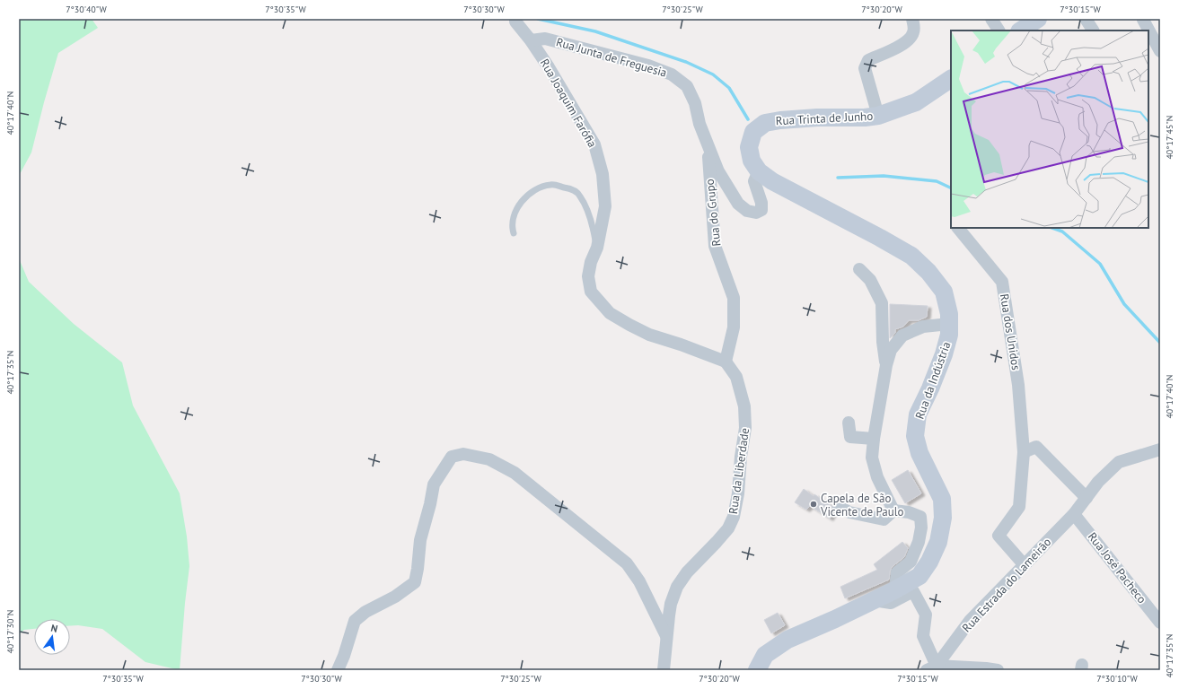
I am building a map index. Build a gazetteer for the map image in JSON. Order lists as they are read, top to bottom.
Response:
{
  "streets": {
    "street": [
      "Rua Junta de Freguesia",
      "Rua Joaquim Farófia",
      "Rua Trinta de Junho",
      "Rua do Grupo",
      "Rua dos Unidos",
      "Rua da Indústria",
      "Rua da Liberdade",
      "Rua José Pacheco",
      "Rua Estrada do Lameirão"
    ]
  },
  "crossings": [
    ["Rua Junta de Freguesia", "Rua Joaquim Farófia"],
    ["Rua Junta de Freguesia", "Rua do Grupo"],
    ["Rua Junta de Freguesia", "Rua da Indústria"],
    ["Rua Joaquim Farófia", "Rua do Grupo"],
    ["Rua Joaquim Farófia", "Rua da Liberdade"],
    ["Rua Trinta de Junho", "Rua da Indústria"],
    ["Rua do Grupo", "Rua da Liberdade"],
    ["Rua dos Unidos", "Rua Estrada do Lameirão"],
    ["Rua José Pacheco", "Rua Estrada do Lameirão"]
  ],
  "places": ["Capela de São Vicente de Paulo"],
  "north": "top",
  "coordinates": [
    "7°30'40\"W",
    "7°30'35\"W",
    "7°30'30\"W",
    "7°30'25\"W",
    "7°30'20\"W",
    "7°30'15\"W",
    "40°17'40\"N",
    "40°17'45\"N",
    "40°17'35\"N",
    "40°17'30\"N",
    "7°30'10\"W"
  ]
}
